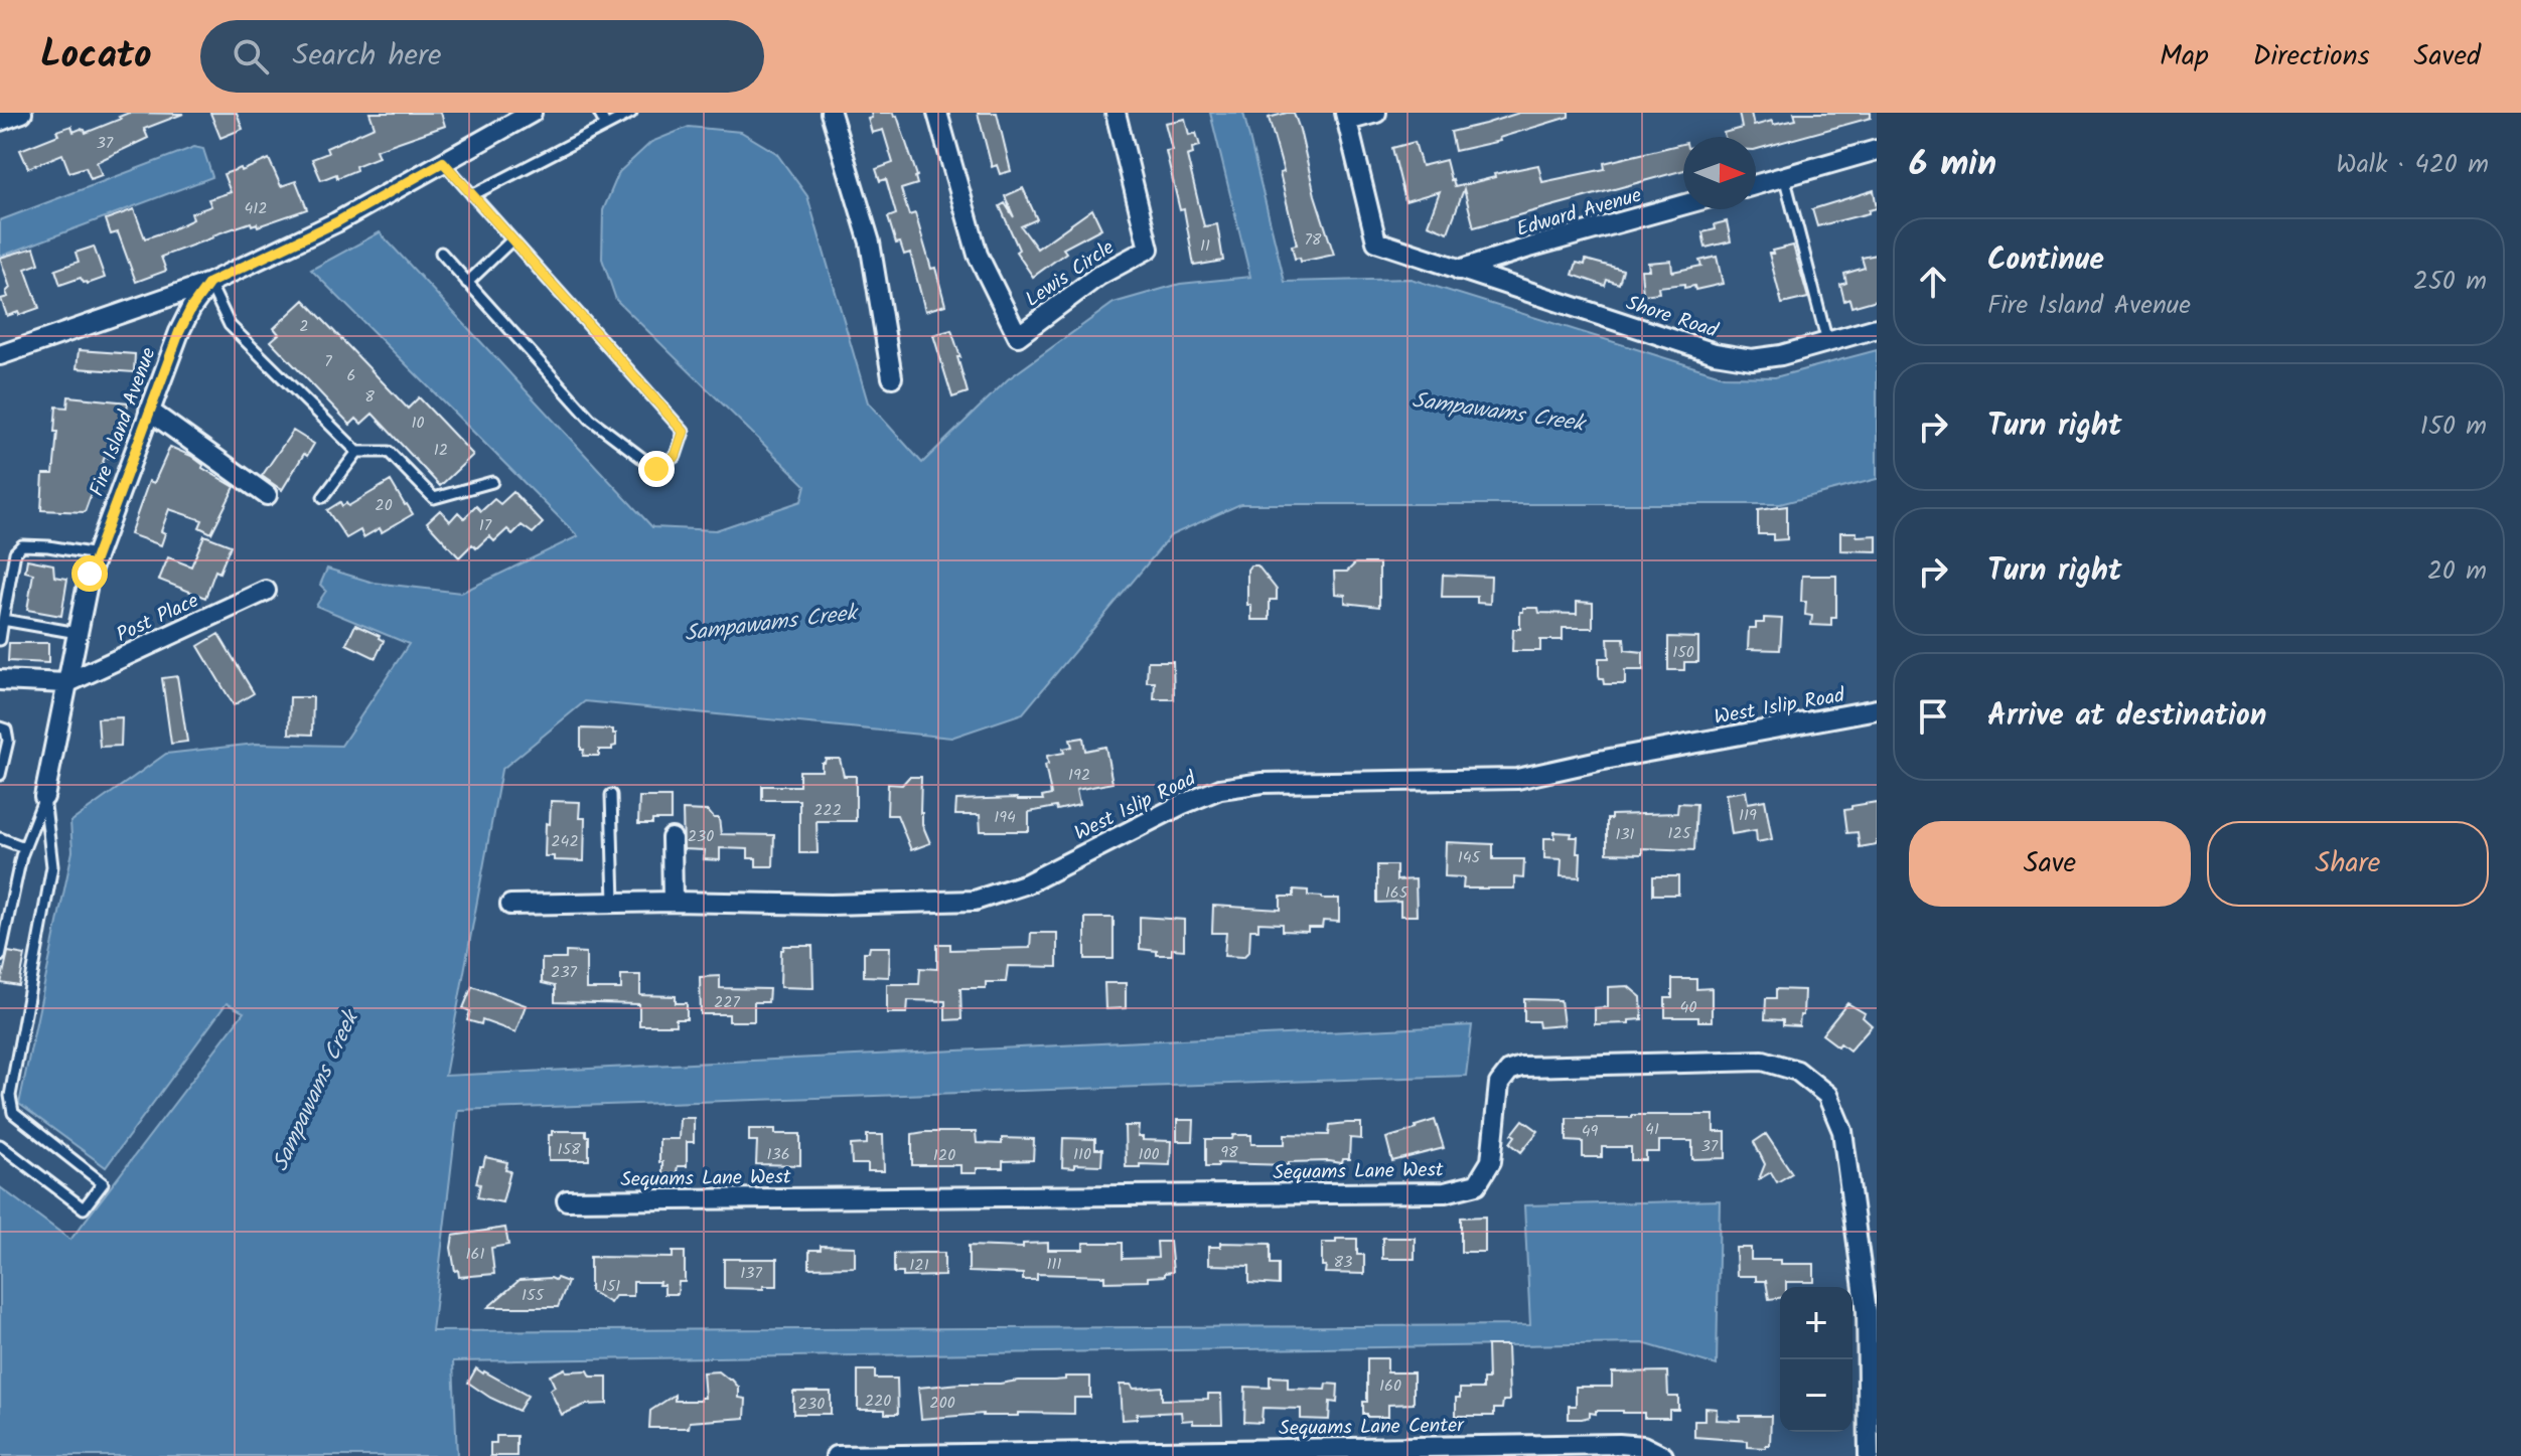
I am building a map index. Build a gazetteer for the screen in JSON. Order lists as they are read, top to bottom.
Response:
{
  "streets": {
    "street": [
      "Edward Avenue",
      "Lewis Circle",
      "Shore Road",
      "Fire Island Avenue",
      "Post Place",
      "West Islip Road",
      "Sequams Lane West",
      "Sequams Lane Center"
    ]
  },
  "crossings": [
    ["Edward Avenue", "Shore Road"],
    ["Fire Island Avenue", "Post Place"]
  ],
  "water": ["Sampawams Creek"],
  "house_numbers": [
    "37",
    "412",
    "78",
    "11",
    "2",
    "7",
    "6",
    "8",
    "10",
    "12",
    "20",
    "17",
    "150",
    "192",
    "222",
    "119",
    "194",
    "125",
    "131",
    "230",
    "242",
    "145",
    "165",
    "237",
    "227",
    "40",
    "41",
    "49",
    "37",
    "158",
    "98",
    "136",
    "110",
    "100",
    "120",
    "161",
    "83",
    "111",
    "121",
    "137",
    "151",
    "155",
    "160",
    "220",
    "200",
    "230"
  ],
  "north": "right",
  "page": {
    "header": "Locato",
    "search": "Search here",
    "nav": ["Map", "Directions", "Saved"],
    "heading": ["6 min", "Walk · 420 m"],
    "list": [
      ["Continue", "Fire Island Avenue", "250 m"],
      ["Turn right", "150 m"],
      ["Turn right", "20 m"],
      "Arrive at destination"
    ],
    "buttons": ["Save", "Share"],
    "map_buttons": ["+", "−"]
  }
}
